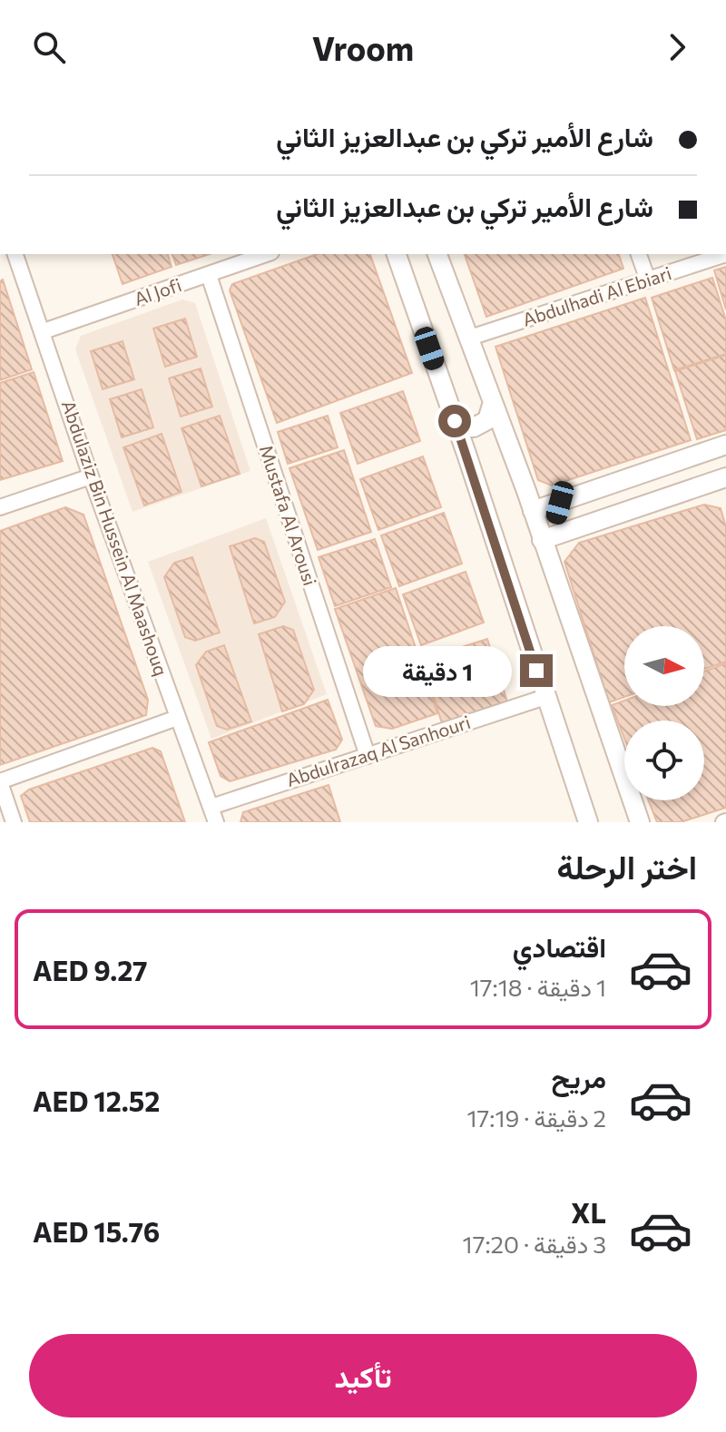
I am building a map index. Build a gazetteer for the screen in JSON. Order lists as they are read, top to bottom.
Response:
{
  "streets": {
    "street": [
      "Al Jofi",
      "Abdulhadi Al Ebiari",
      "Mustafa Al Arousi",
      "Abdulaziz Bin Hussein Al Maashouq",
      "Abdulrazaq Al Sanhouri"
    ]
  },
  "crossings": [
    ["Al Jofi", "Mustafa Al Arousi"],
    ["Al Jofi", "Abdulaziz Bin Hussein Al Maashouq"],
    ["Mustafa Al Arousi", "Abdulrazaq Al Sanhouri"],
    ["Abdulaziz Bin Hussein Al Maashouq", "Abdulrazaq Al Sanhouri"]
  ],
  "north": "right",
  "page": {
    "header": "Vroom",
    "banner": ["شارع الأمير تركي بن عبدالعزيز الثاني", "شارع الأمير تركي بن عبدالعزيز الثاني"],
    "bubble": "1 دقيقة",
    "heading": "اختر الرحلة",
    "list": [
      {
        "name": "اقتصادي",
        "note": "1 دقيقة · 17:18",
        "value": "AED 9.27"
      },
      {
        "name": "مريح",
        "note": "2 دقيقة · 17:19",
        "value": "AED 12.52"
      },
      {
        "name": "XL",
        "note": "3 دقيقة · 17:20",
        "value": "AED 15.76"
      }
    ],
    "buttons": "تأكيد"
  }
}
